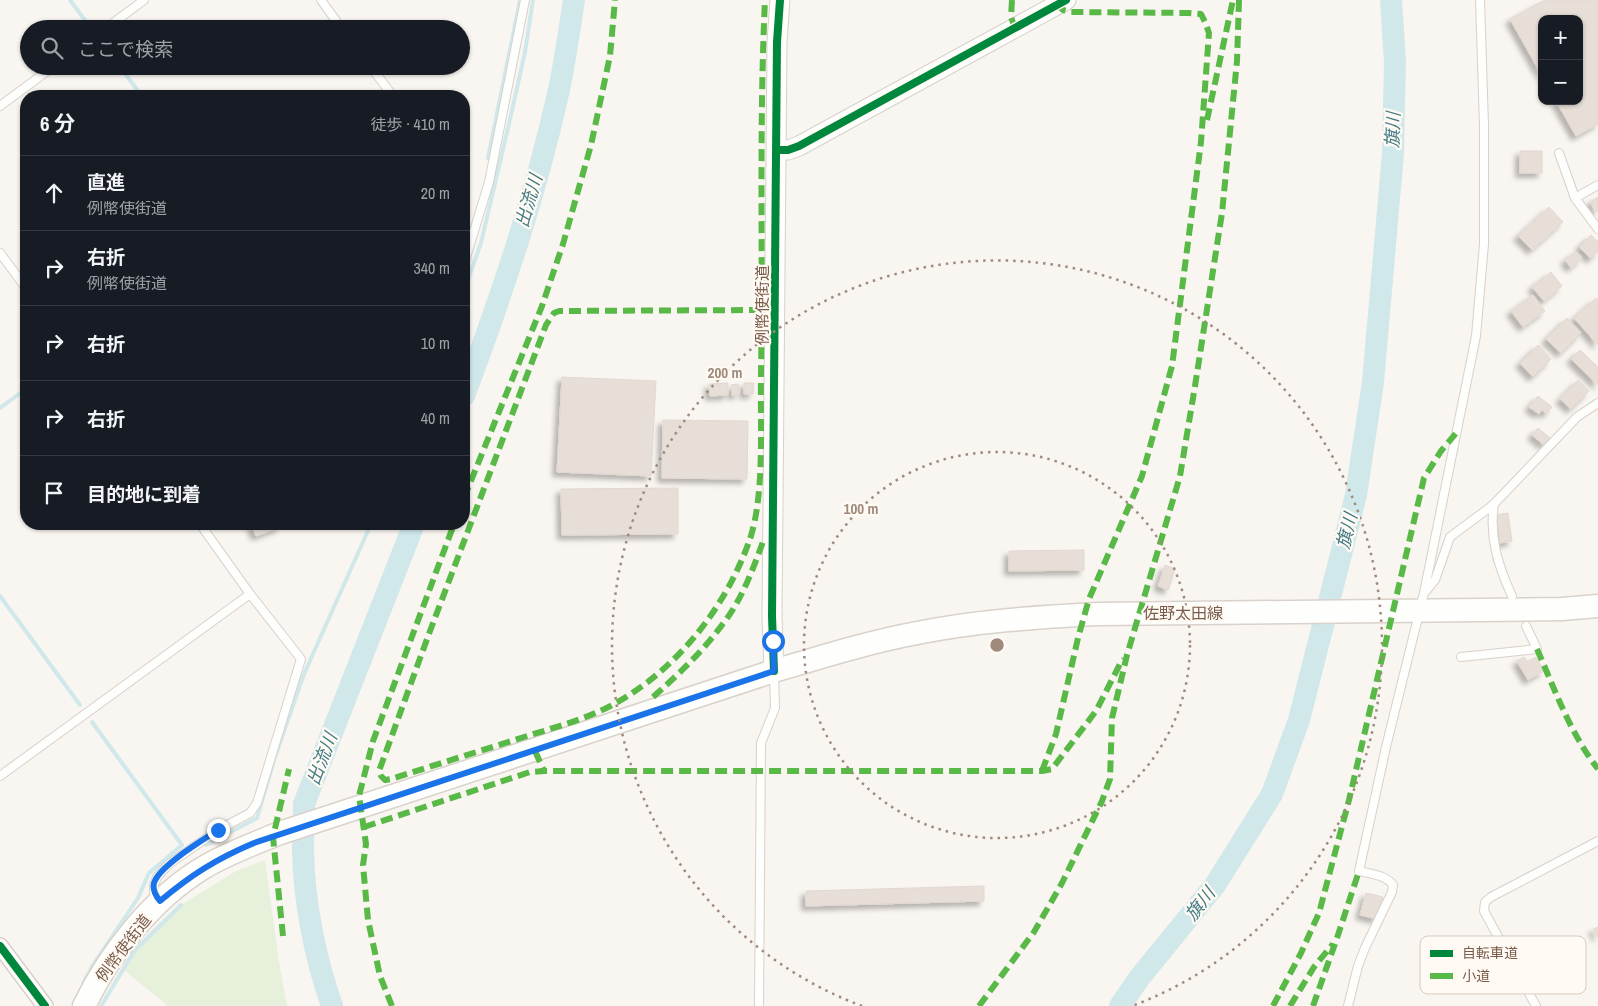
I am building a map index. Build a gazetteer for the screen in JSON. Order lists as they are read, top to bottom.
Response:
{
  "streets": {
    "main road": ["例幣使街道", "佐野太田線"]
  },
  "crossings": [
    ["例幣使街道", "佐野太田線"]
  ],
  "water": ["旗川", "出流川"],
  "legend": ["自転車道", "小道"],
  "page": {
    "map_buttons": ["+", "−"],
    "search": "ここで検索",
    "heading": ["6 分", "徒歩 · 410 m"],
    "list": [
      ["直進", "例幣使街道", "20 m"],
      ["右折", "例幣使街道", "340 m"],
      ["右折", "10 m"],
      ["右折", "40 m"],
      "目的地に到着"
    ]
  },
  "rings": ["200 m", "100 m"]
}
